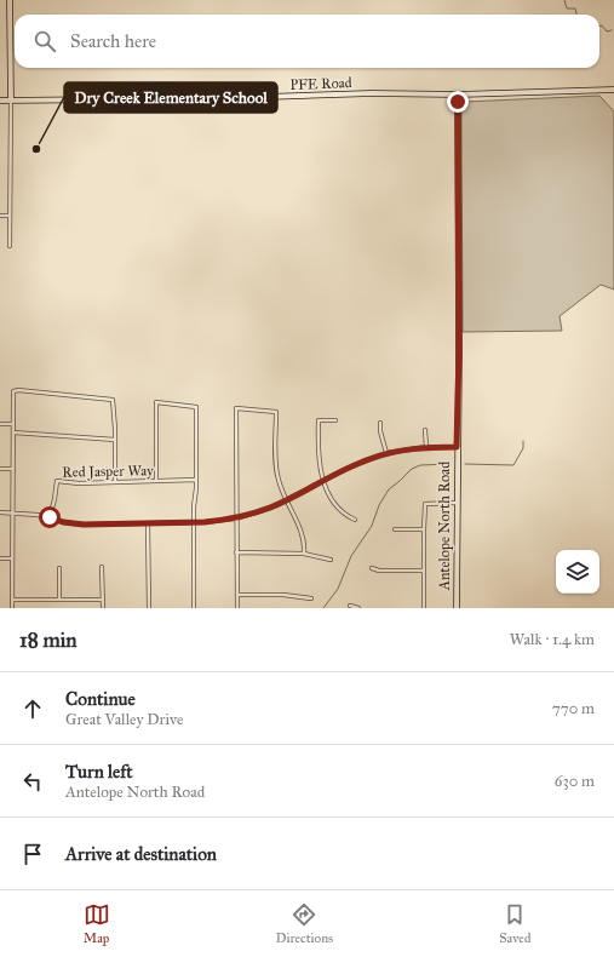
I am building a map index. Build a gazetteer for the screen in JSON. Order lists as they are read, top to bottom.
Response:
{
  "streets": {
    "main road": ["PFE Road", "Antelope North Road"],
    "street": ["Red Jasper Way"]
  },
  "crossings": [
    ["PFE Road", "Antelope North Road"]
  ],
  "places": ["Dry Creek Elementary School"],
  "page": {
    "search": "Search here",
    "heading": ["18 min", "Walk · 1.4 km"],
    "list": [
      ["Continue", "Great Valley Drive", "770 m"],
      ["Turn left", "Antelope North Road", "630 m"],
      "Arrive at destination"
    ],
    "nav": ["Map", "Directions", "Saved"]
  }
}
